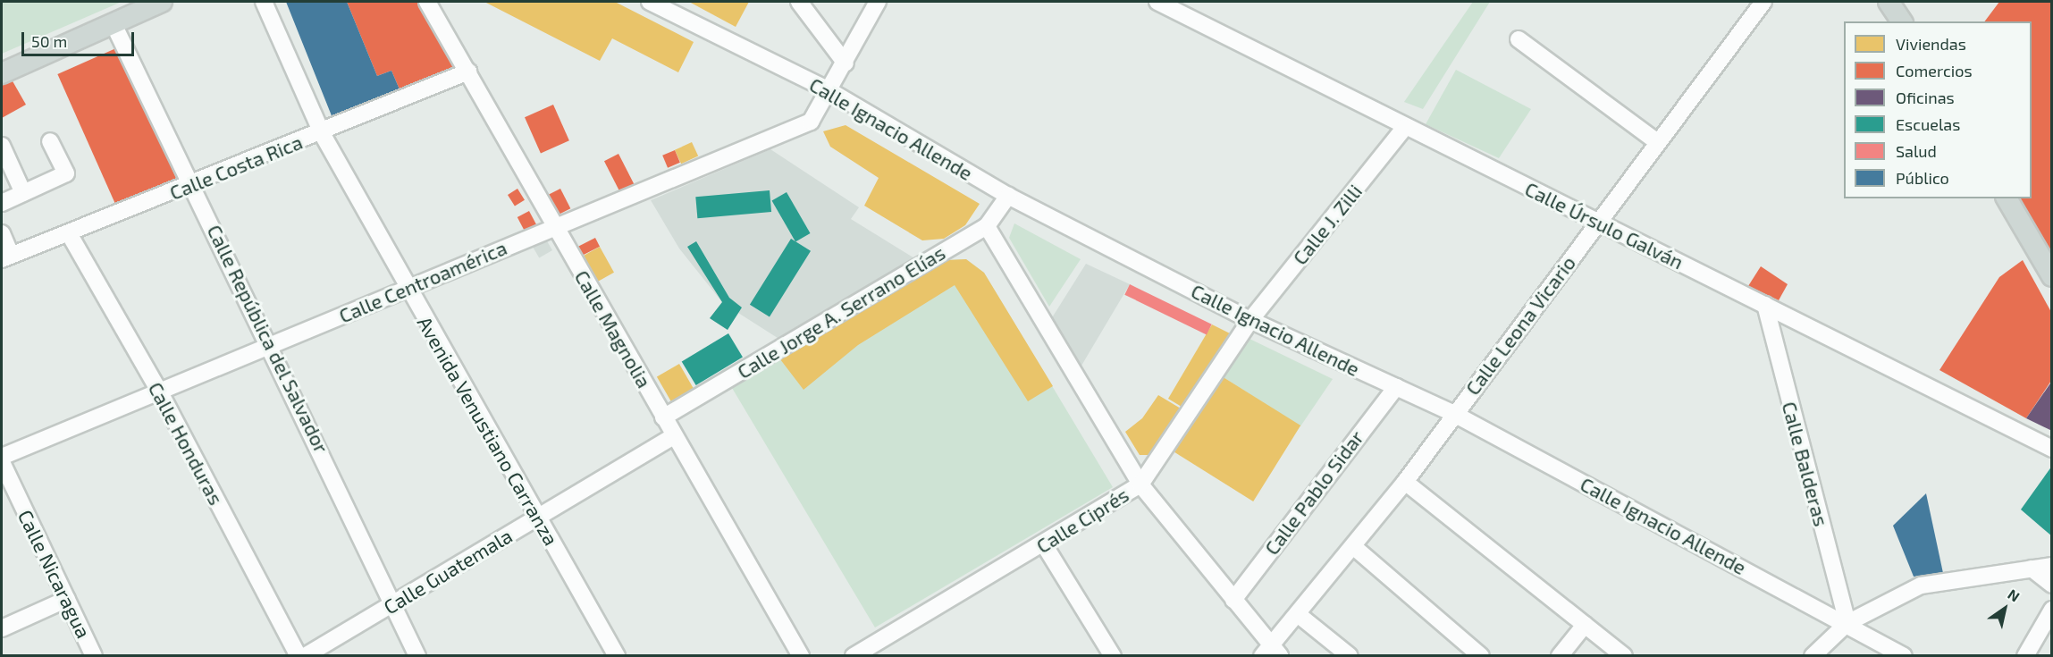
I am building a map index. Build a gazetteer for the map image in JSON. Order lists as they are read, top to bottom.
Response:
{
  "streets": {
    "street": [
      "Calle Ignacio Allende",
      "Calle Costa Rica",
      "Calle J. Zilli",
      "Calle Úrsulo Galván",
      "Calle Centroamérica",
      "Calle Jorge A. Serrano Elías",
      "Calle Leona Vicario",
      "Calle Magnolia",
      "Calle República del Salvador",
      "Avenida Venustiano Carranza",
      "Calle Honduras",
      "Calle Balderas",
      "Calle Pablo Sidar",
      "Calle Ciprés",
      "Calle Guatemala",
      "Calle Nicaragua"
    ]
  },
  "crossings": [
    ["Calle Ignacio Allende", "Calle J. Zilli"],
    ["Calle Ignacio Allende", "Calle Centroamérica"],
    ["Calle Ignacio Allende", "Calle Jorge A. Serrano Elías"],
    ["Calle Ignacio Allende", "Calle Leona Vicario"],
    ["Calle Ignacio Allende", "Calle Balderas"],
    ["Calle Ignacio Allende", "Calle Pablo Sidar"],
    ["Calle Ignacio Allende", "Calle Ciprés"],
    ["Calle Costa Rica", "Calle Magnolia"],
    ["Calle Costa Rica", "Calle República del Salvador"],
    ["Calle Costa Rica", "Avenida Venustiano Carranza"],
    ["Calle Costa Rica", "Calle Honduras"],
    ["Calle J. Zilli", "Calle Úrsulo Galván"],
    ["Calle J. Zilli", "Calle Ciprés"],
    ["Calle Úrsulo Galván", "Calle Leona Vicario"],
    ["Calle Úrsulo Galván", "Calle Balderas"],
    ["Calle Centroamérica", "Calle Magnolia"],
    ["Calle Centroamérica", "Calle República del Salvador"],
    ["Calle Centroamérica", "Avenida Venustiano Carranza"],
    ["Calle Centroamérica", "Calle Honduras"],
    ["Calle Jorge A. Serrano Elías", "Calle Magnolia"],
    ["Calle Magnolia", "Calle Guatemala"],
    ["Calle República del Salvador", "Calle Guatemala"],
    ["Avenida Venustiano Carranza", "Calle Guatemala"]
  ],
  "legend": [
    "Viviendas",
    "Comercios",
    "Oficinas",
    "Escuelas",
    "Salud",
    "Público"
  ],
  "scale_bar": "50 m",
  "north": "top right"
}
